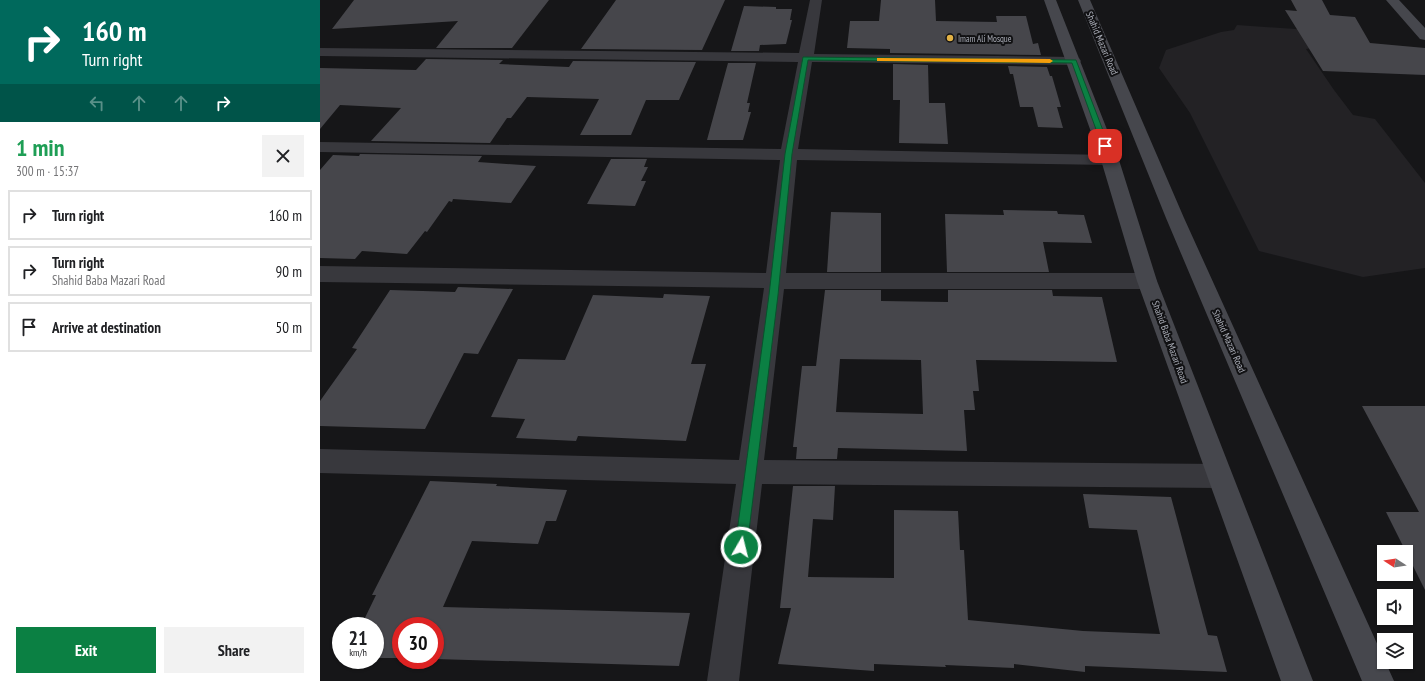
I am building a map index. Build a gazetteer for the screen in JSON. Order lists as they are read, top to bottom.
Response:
{
  "streets": {
    "main road": ["Shahid Mazari Road", "Shahid Baba Mazari Road"]
  },
  "places": ["Imam Ali Mosque"],
  "north": "left",
  "page": {
    "turn": ["160 m", "Turn right"],
    "heading": ["1 min", "300 m · 15:37"],
    "list": [
      {
        "name": "Turn right",
        "value": "160 m"
      },
      {
        "name": "Turn right",
        "note": "Shahid Baba Mazari Road",
        "value": "90 m"
      },
      {
        "name": "Arrive at destination",
        "value": "50 m"
      }
    ],
    "speed": "21 km/h",
    "limit": "30",
    "buttons": ["Exit", "Share"]
  }
}
